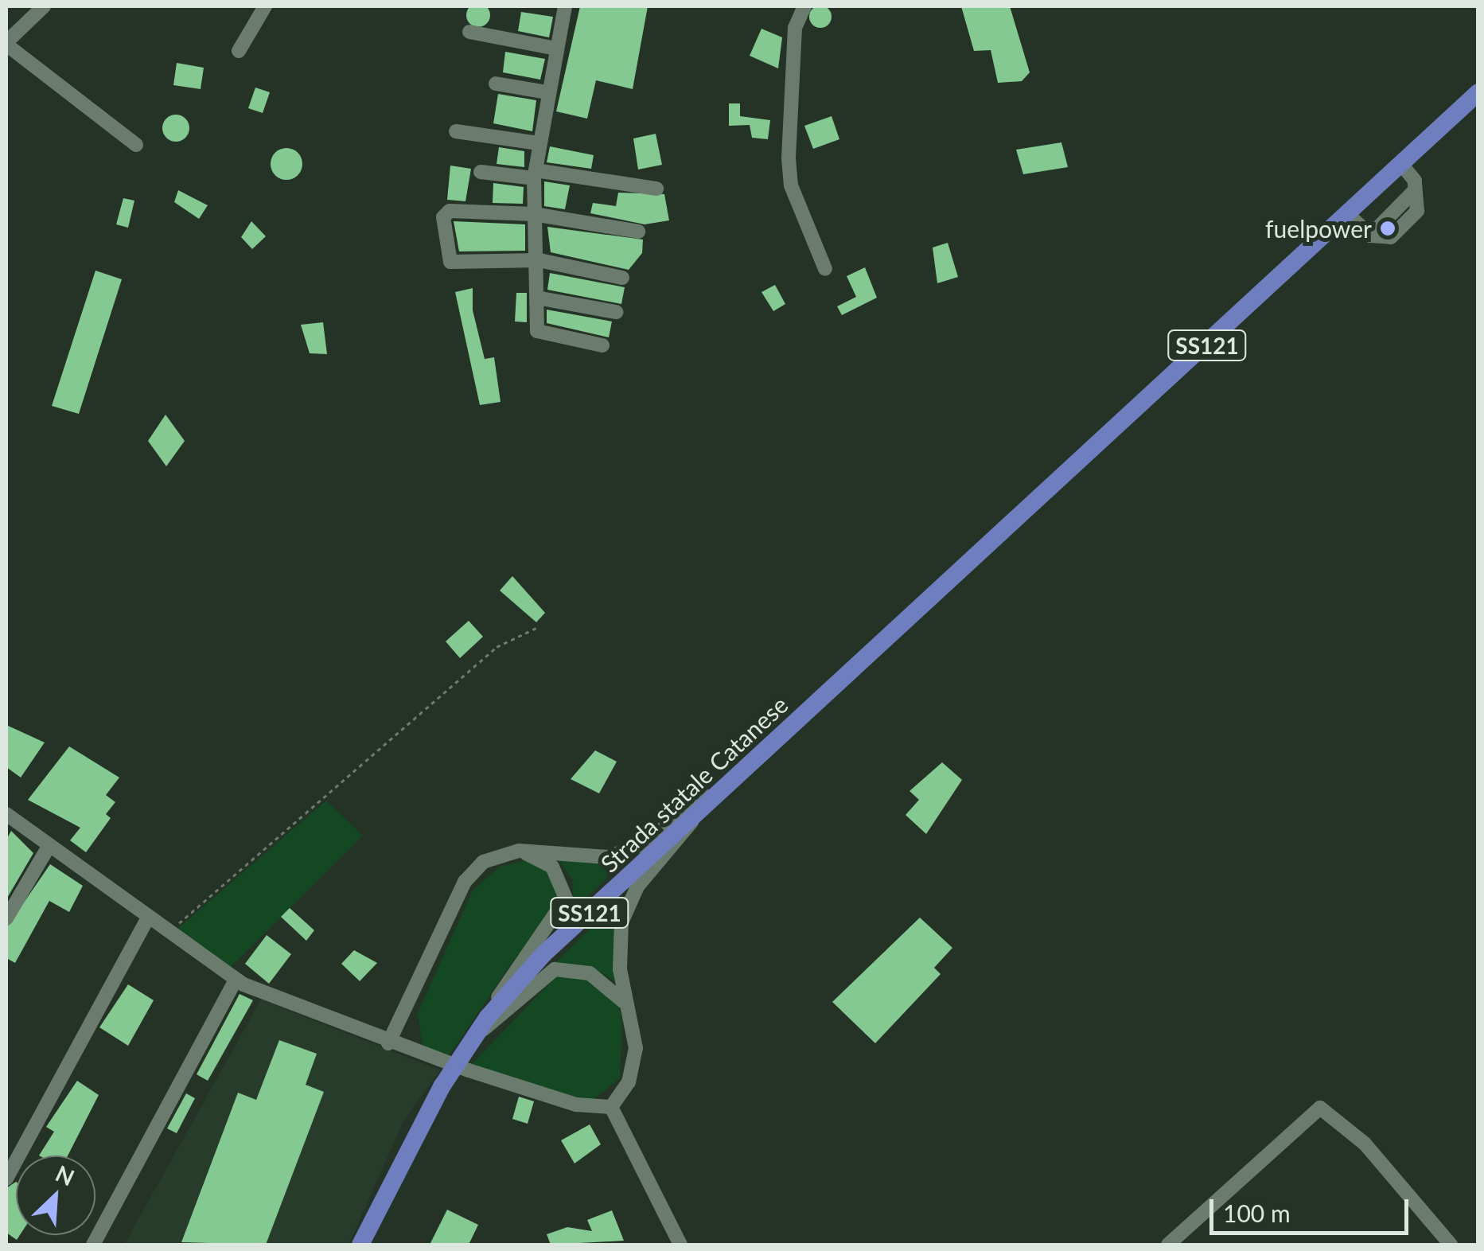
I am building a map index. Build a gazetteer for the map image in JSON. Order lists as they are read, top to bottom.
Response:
{
  "streets": {
    "main road": ["SS121", "Strada statale Catanese"]
  },
  "crossings": [
    ["SS121", "Strada statale Catanese"]
  ],
  "places": ["fuelpower"],
  "scale_bar": "100 m",
  "north": "top right"
}
